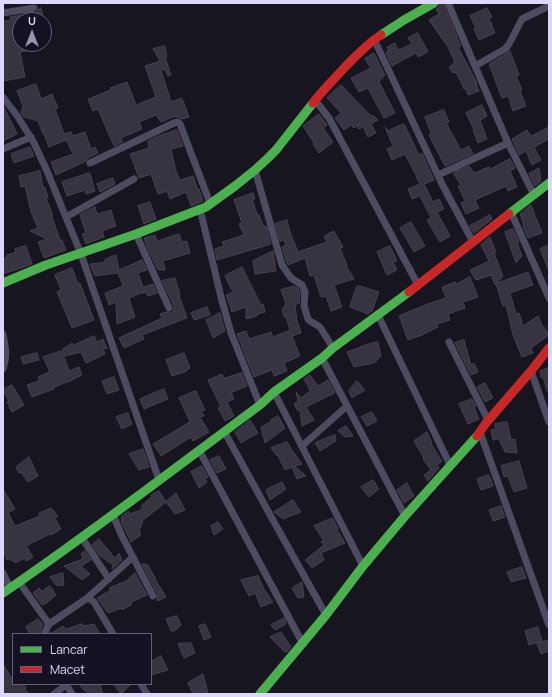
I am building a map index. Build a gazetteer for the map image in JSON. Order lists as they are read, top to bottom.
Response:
{
  "legend": ["Lancar", "Macet"],
  "north": "top"
}
